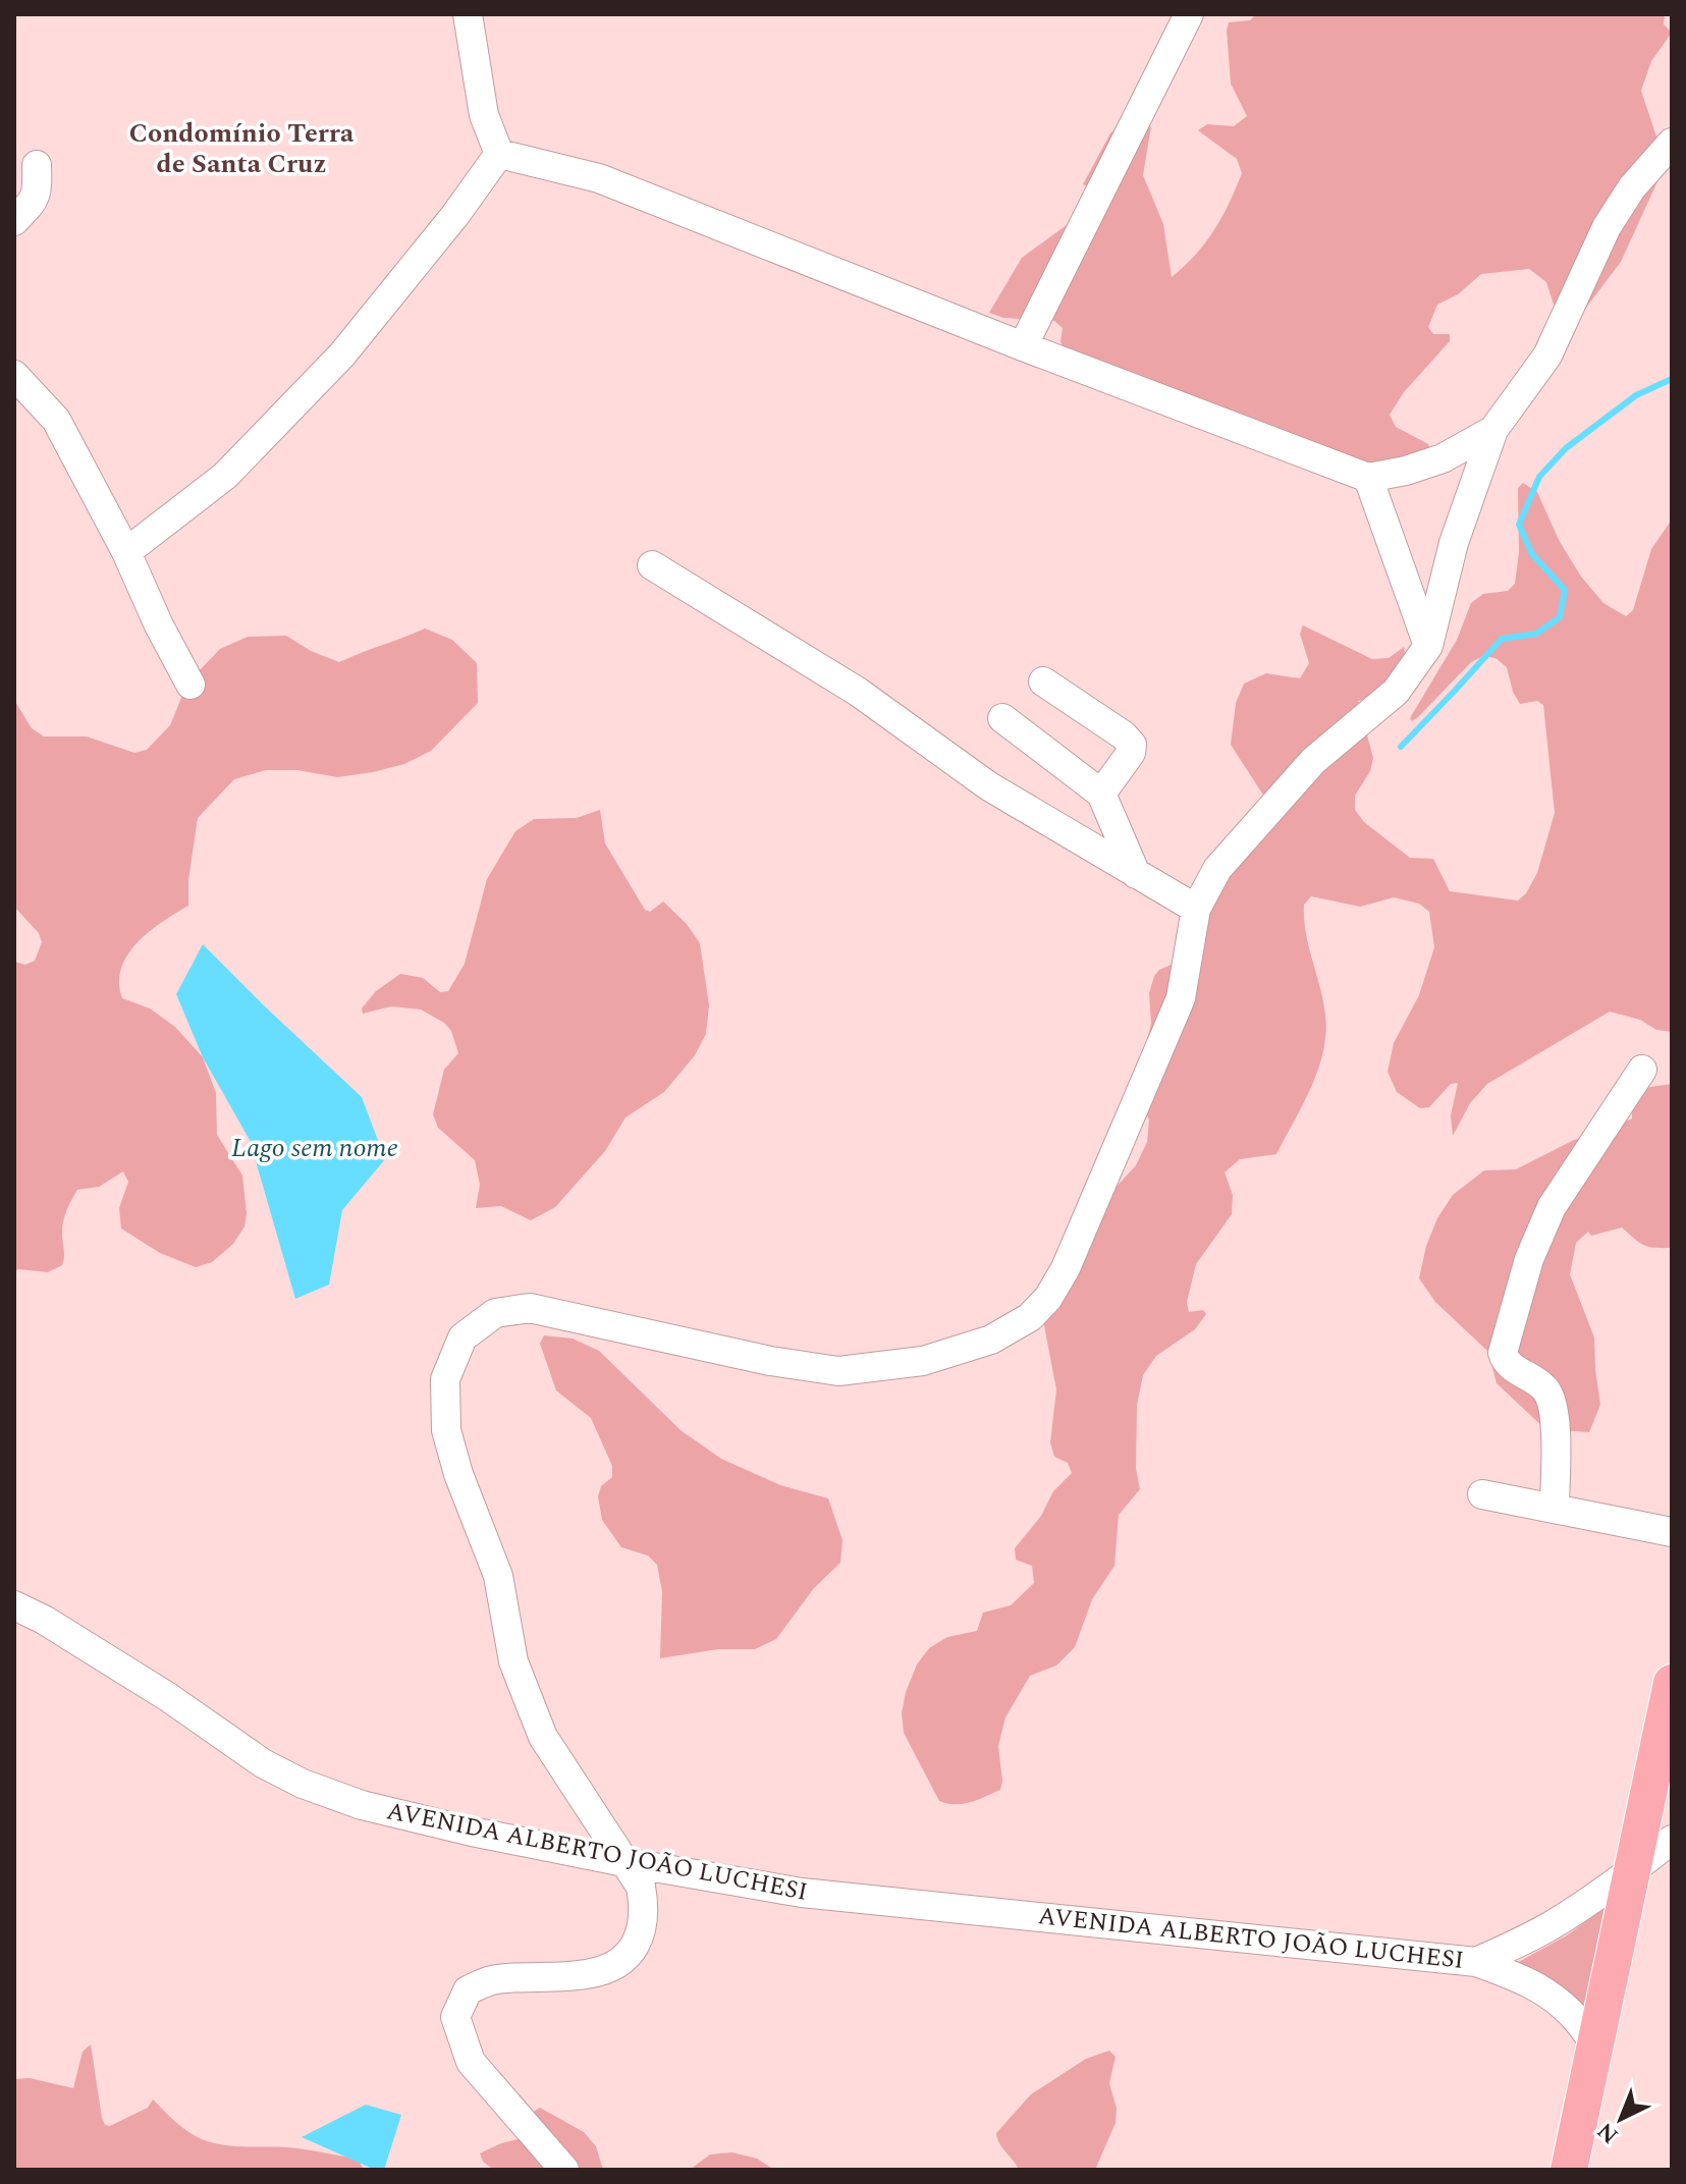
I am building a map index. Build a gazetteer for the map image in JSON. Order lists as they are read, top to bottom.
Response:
{
  "streets": {
    "street": ["AVENIDA ALBERTO JOÃO LUCHESI"]
  },
  "districts": ["Condomínio Terra de Santa Cruz"],
  "water": ["Lago sem nome"],
  "north": "bottom left"
}
